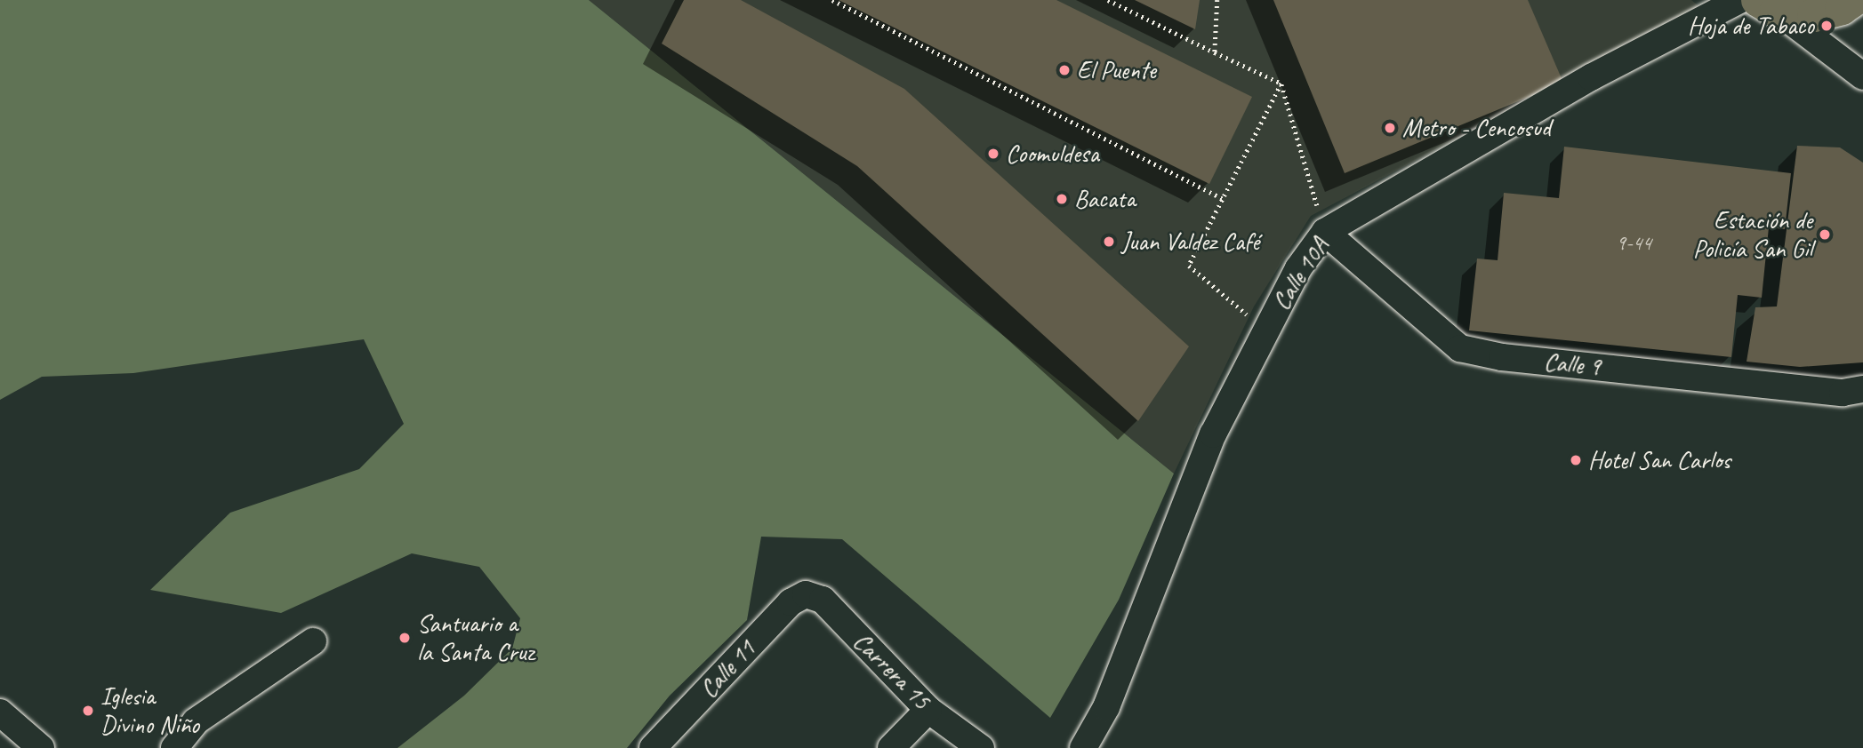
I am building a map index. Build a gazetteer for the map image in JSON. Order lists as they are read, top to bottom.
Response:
{
  "streets": {
    "street": [
      "Calle 10A",
      "Calle 9",
      "Calle 11",
      "Carrera 15"
    ]
  },
  "crossings": [
    ["Calle 10A", "Calle 9"],
    ["Calle 11", "Carrera 15"]
  ],
  "places": [
    "Hoja de Tabaco",
    "El Puente",
    "Metro - Cencosud",
    "Coomuldesa",
    "Bacata",
    "Estación de Policía San Gil",
    "Juan Valdez Café",
    "Hotel San Carlos",
    "Santuario a la Santa Cruz",
    "Iglesia Divino Niño"
  ],
  "house_numbers": ["9-44"]
}
